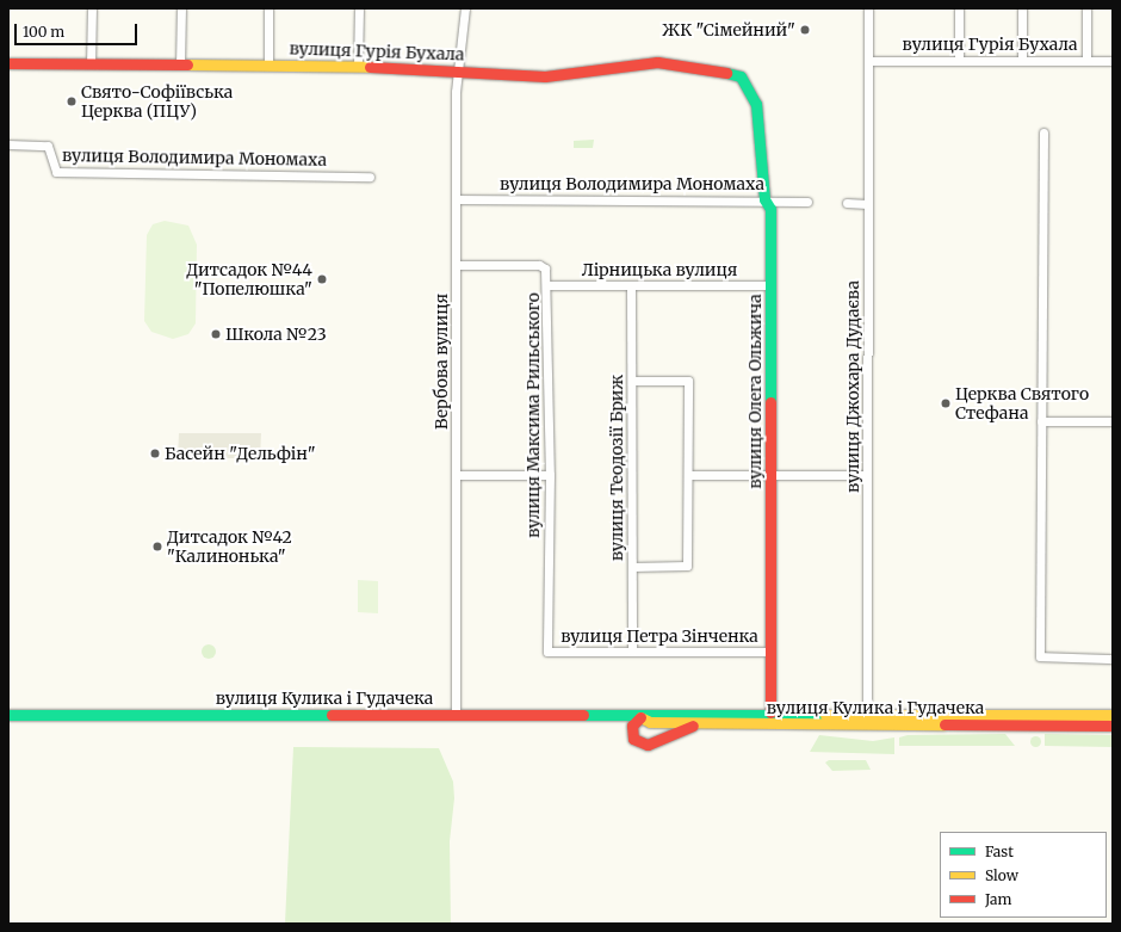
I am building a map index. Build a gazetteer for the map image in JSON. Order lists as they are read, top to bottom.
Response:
{
  "streets": {
    "main road": ["вулиця Гурія Бухала", "вулиця Олега Ольжича", "вулиця Кулика і Гудачека"],
    "street": [
      "вулиця Володимира Мономаха",
      "Лірницька вулиця",
      "Вербова вулиця",
      "вулиця Джохара Дудаєва",
      "вулиця Максима Рильського",
      "вулиця Теодозії Бриж",
      "вулиця Петра Зінченка"
    ]
  },
  "crossings": [
    ["вулиця Гурія Бухала", "Вербова вулиця"],
    ["вулиця Гурія Бухала", "вулиця Джохара Дудаєва"],
    ["вулиця Гурія Бухала", "вулиця Олега Ольжича"],
    ["вулиця Володимира Мономаха", "Вербова вулиця"],
    ["вулиця Володимира Мономаха", "вулиця Олега Ольжича"],
    ["Лірницька вулиця", "вулиця Олега Ольжича"],
    ["Лірницька вулиця", "вулиця Максима Рильського"],
    ["Лірницька вулиця", "вулиця Теодозії Бриж"],
    ["Вербова вулиця", "вулиця Максима Рильського"],
    ["Вербова вулиця", "вулиця Кулика і Гудачека"],
    ["вулиця Джохара Дудаєва", "вулиця Кулика і Гудачека"],
    ["вулиця Олега Ольжича", "вулиця Петра Зінченка"],
    ["вулиця Олега Ольжича", "вулиця Кулика і Гудачека"],
    ["вулиця Максима Рильського", "вулиця Петра Зінченка"],
    ["вулиця Теодозії Бриж", "вулиця Петра Зінченка"]
  ],
  "places": [
    "ЖК \"Сімейний\"",
    "Свято-Софіївська Церква (ПЦУ)",
    "Дитсадок №44 \"Попелюшка\"",
    "Школа №23",
    "Церква Святого Стефана",
    "Басейн \"Дельфін\"",
    "Дитсадок №42 \"Калинонька\""
  ],
  "legend": ["Fast", "Slow", "Jam"],
  "scale_bar": "100 m"
}
